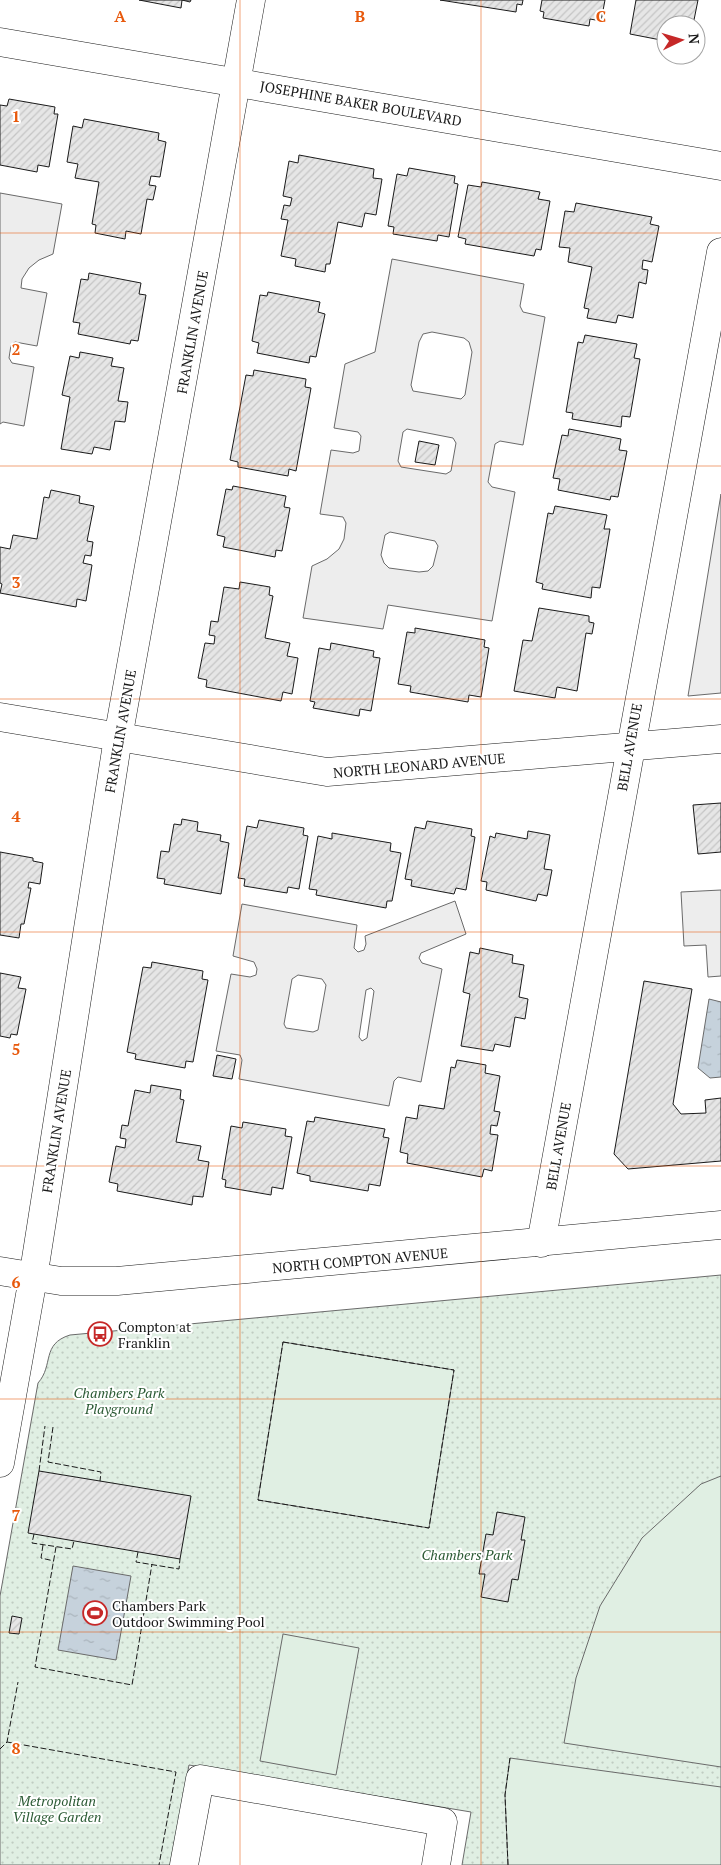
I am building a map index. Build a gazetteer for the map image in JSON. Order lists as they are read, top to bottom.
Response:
{
  "streets": {
    "street": [
      "JOSEPHINE BAKER BOULEVARD",
      "FRANKLIN AVENUE",
      "BELL AVENUE",
      "NORTH LEONARD AVENUE",
      "NORTH COMPTON AVENUE"
    ]
  },
  "crossings": [
    ["JOSEPHINE BAKER BOULEVARD", "FRANKLIN AVENUE"],
    ["FRANKLIN AVENUE", "NORTH LEONARD AVENUE"],
    ["FRANKLIN AVENUE", "NORTH COMPTON AVENUE"],
    ["BELL AVENUE", "NORTH LEONARD AVENUE"],
    ["BELL AVENUE", "NORTH COMPTON AVENUE"]
  ],
  "parks": ["Chambers Park Playground", "Chambers Park", "Metropolitan Village Garden"],
  "places": {
    "bus stop": ["Compton at Franklin"],
    "sports": ["Chambers Park Outdoor Swimming Pool"]
  },
  "north": "right",
  "grid": {
    "columns": ["A", "B", "C"],
    "rows": [
      "1",
      "2",
      "3",
      "4",
      "5",
      "6",
      "7",
      "8"
    ]
  }
}
